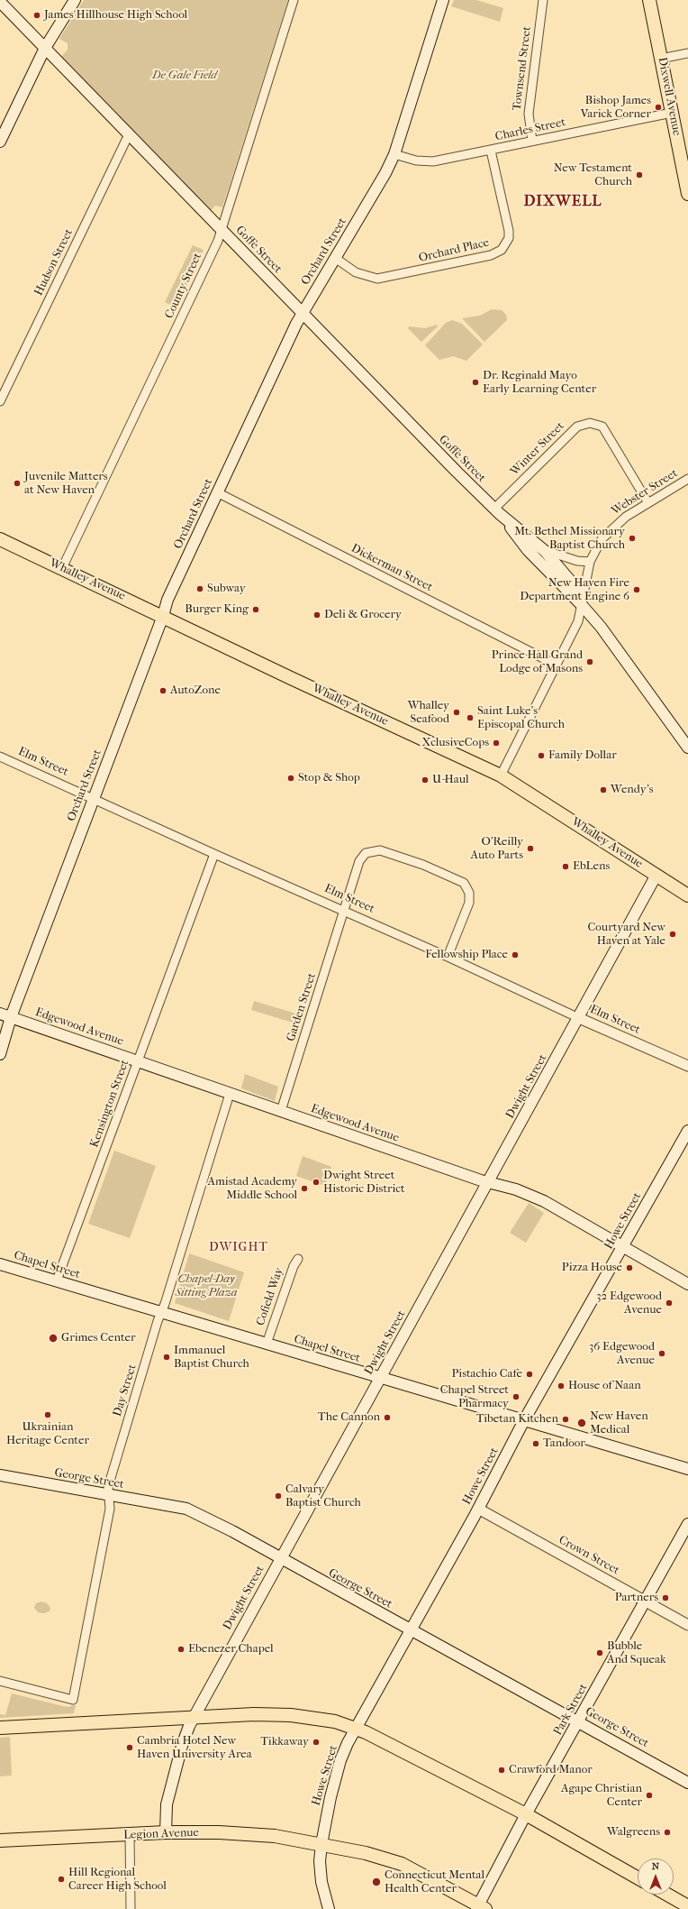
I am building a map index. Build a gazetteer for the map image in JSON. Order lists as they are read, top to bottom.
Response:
{
  "streets": {
    "main road": [
      "Dixwell Avenue",
      "Goffe Street",
      "Orchard Street",
      "Whalley Avenue",
      "Edgewood Avenue",
      "Dwight Street",
      "Howe Street",
      "Chapel Street",
      "George Street",
      "Park Street",
      "Legion Avenue"
    ],
    "street": [
      "Townsend Street",
      "Charles Street",
      "Orchard Place",
      "Hudson Street",
      "County Street",
      "Winter Street",
      "Webster Street",
      "Dickerman Street",
      "Elm Street",
      "Garden Street",
      "Kensington Street",
      "Cofield Way",
      "Day Street",
      "Crown Street"
    ]
  },
  "crossings": [
    ["Townsend Street", "Charles Street"],
    ["Dixwell Avenue", "Charles Street"],
    ["Charles Street", "Orchard Place"],
    ["Charles Street", "Orchard Street"],
    ["Goffe Street", "Orchard Street"],
    ["Goffe Street", "Hudson Street"],
    ["Goffe Street", "County Street"],
    ["Goffe Street", "Winter Street"],
    ["Goffe Street", "Webster Street"],
    ["Orchard Place", "Orchard Street"],
    ["Orchard Street", "Dickerman Street"],
    ["Orchard Street", "Whalley Avenue"],
    ["Orchard Street", "Elm Street"],
    ["Orchard Street", "Edgewood Avenue"],
    ["County Street", "Whalley Avenue"],
    ["Winter Street", "Webster Street"],
    ["Webster Street", "Dickerman Street"],
    ["Webster Street", "Whalley Avenue"],
    ["Whalley Avenue", "Dwight Street"],
    ["Elm Street", "Garden Street"],
    ["Elm Street", "Dwight Street"],
    ["Elm Street", "Kensington Street"],
    ["Garden Street", "Edgewood Avenue"],
    ["Edgewood Avenue", "Dwight Street"],
    ["Edgewood Avenue", "Kensington Street"],
    ["Edgewood Avenue", "Howe Street"],
    ["Edgewood Avenue", "Day Street"],
    ["Dwight Street", "Chapel Street"],
    ["Dwight Street", "George Street"],
    ["Dwight Street", "Legion Avenue"],
    ["Kensington Street", "Chapel Street"],
    ["Howe Street", "Chapel Street"],
    ["Howe Street", "George Street"],
    ["Howe Street", "Crown Street"],
    ["Howe Street", "Legion Avenue"],
    ["Chapel Street", "Cofield Way"],
    ["Chapel Street", "Day Street"],
    ["Day Street", "George Street"],
    ["George Street", "Park Street"],
    ["Crown Street", "Park Street"],
    ["Park Street", "Legion Avenue"]
  ],
  "districts": ["DIXWELL", "DWIGHT"],
  "parks": ["De Gale Field", "Chapel-Day Sitting Plaza"],
  "places": [
    "James Hillhouse High School",
    "Bishop James Varick Corner",
    "New Testament Church",
    "Dr. Reginald Mayo Early Learning Center",
    "Juvenile Matters at New Haven",
    "Mt. Bethel Missionary Baptist Church",
    "Subway",
    "New Haven Fire Department Engine 6",
    "Burger King",
    "Deli & Grocery",
    "Prince Hall Grand Lodge of Masons",
    "AutoZone",
    "Whalley Seafood",
    "Saint Luke's Episcopal Church",
    "XclusiveCops",
    "Family Dollar",
    "Stop & Shop",
    "U-Haul",
    "Wendy's",
    "O'Reilly Auto Parts",
    "EbLens",
    "Courtyard New Haven at Yale",
    "Fellowship Place",
    "Dwight Street Historic District",
    "Amistad Academy Middle School",
    "Pizza House",
    "32 Edgewood Avenue",
    "Grimes Center",
    "36 Edgewood Avenue",
    "Immanuel Baptist Church",
    "Pistachio Cafe",
    "House of Naan",
    "Chapel Street Pharmacy",
    "Ukrainian Heritage Center",
    "The Cannon",
    "Tibetan Kitchen",
    "New Haven Medical",
    "Tandoor",
    "Calvary Baptist Church",
    "Partners",
    "Ebenezer Chapel",
    "Bubble And Squeak",
    "Tikkaway",
    "Cambria Hotel New Haven University Area",
    "Crawford Manor",
    "Agape Christian Center",
    "Walgreens",
    "Hill Regional Career High School",
    "Connecticut Mental Health Center"
  ],
  "north": "top"
}
